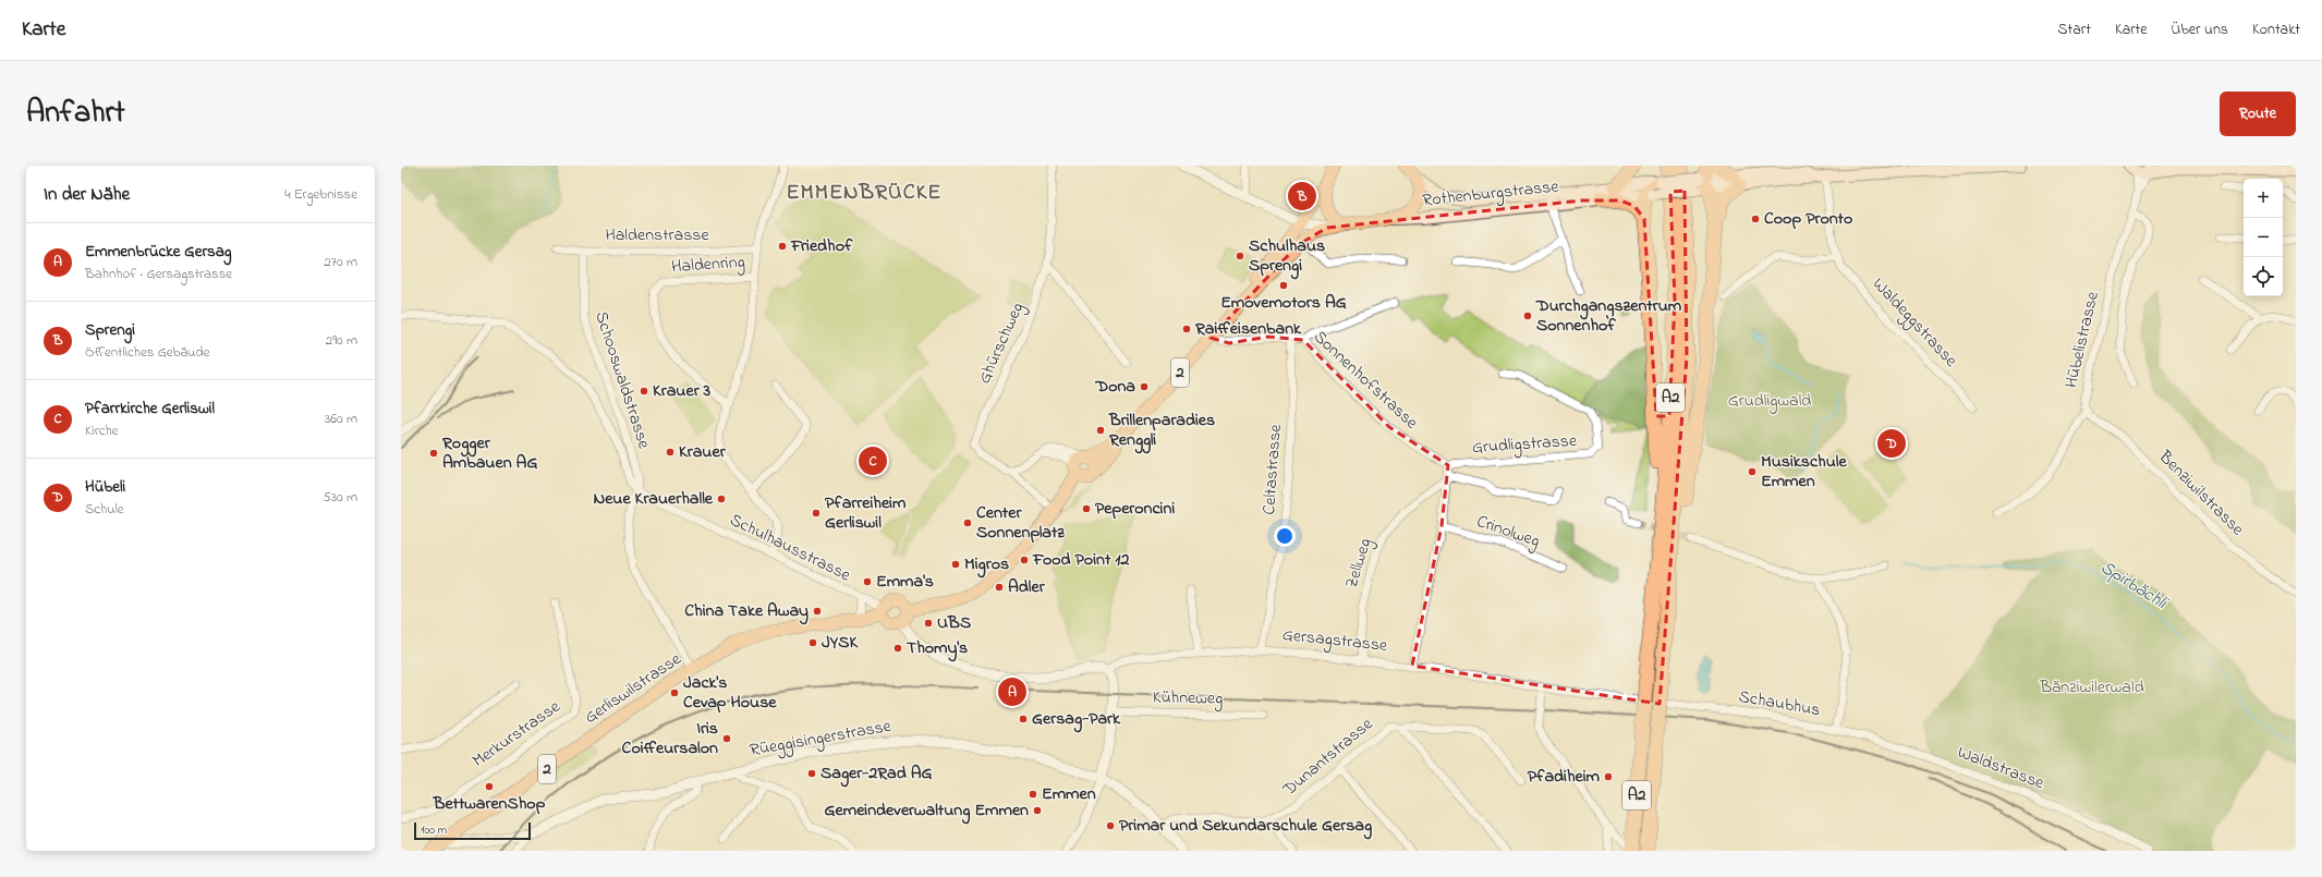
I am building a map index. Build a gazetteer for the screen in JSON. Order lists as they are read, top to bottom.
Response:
{
  "streets": {
    "highway": ["A2"],
    "main road": ["Rothenburgstrasse", "2", "Gerliswilstrasse"],
    "street": [
      "Haldenstrasse",
      "Haldenring",
      "Waldeggstrasse",
      "Hübelistrasse",
      "Ghürschweg",
      "Schooswaldstrasse",
      "Sonnenhofstrasse",
      "Grudligstrasse",
      "Celtastrasse",
      "Benziwilstrasse",
      "Crinolweg",
      "Schulhausstrasse",
      "Zellweg",
      "Gersagstrasse",
      "Kühneweg",
      "Schaubhus",
      "Merkurstrasse",
      "Rüeggisingerstrasse",
      "Dunantstrasse",
      "Waldstrasse"
    ]
  },
  "crossings": [
    ["Rothenburgstrasse", "Waldeggstrasse"],
    ["Rothenburgstrasse", "2"],
    ["Haldenstrasse", "Schooswaldstrasse"],
    ["Hübelistrasse", "Benziwilstrasse"],
    ["2", "Sonnenhofstrasse"],
    ["2", "Schulhausstrasse"],
    ["2", "Gerliswilstrasse"],
    ["Schooswaldstrasse", "Schulhausstrasse"],
    ["Sonnenhofstrasse", "Grudligstrasse"],
    ["Sonnenhofstrasse", "Celtastrasse"],
    ["Celtastrasse", "Gersagstrasse"],
    ["Schulhausstrasse", "Gerliswilstrasse"],
    ["Zellweg", "Gersagstrasse"],
    ["Gersagstrasse", "Schaubhus"],
    ["Schaubhus", "Waldstrasse"],
    ["Rüeggisingerstrasse", "Dunantstrasse"]
  ],
  "districts": ["EMMENBRÜCKE"],
  "water": ["Spirbächli"],
  "parks": ["Grudligwald", "Bänziwilerwald"],
  "places": [
    "Coop Pronto",
    "Friedhof",
    "Schulhaus Sprengi",
    "Emovemotors AG",
    "Durchgangszentrum Sonnenhof",
    "Raiffeisenbank",
    "Dona",
    "Krauer 3",
    "Brillenparadies Renggli",
    "Krauer",
    "Rogger Ambauen AG",
    "Musikschule Emmen",
    "Neue Krauerhalle",
    "Peperoncini",
    "Pfarreiheim Gerliswil",
    "Center Sonnenplatz",
    "Food Point 12",
    "Migros",
    "Emma's",
    "Adler",
    "China Take Away",
    "UBS",
    "JYSK",
    "Thomy's",
    "Jack's Cevap House",
    "Gersag-Park",
    "Iris Coiffeursalon",
    "Sager-2Rad AG",
    "Pfadiheim",
    "BettwarenShop",
    "Emmen",
    "Gemeindeverwaltung Emmen",
    "Primar und Sekundarschule Gersag"
  ],
  "scale_bar": "100 m",
  "page": {
    "header": "Karte",
    "nav": [
      "Start",
      "Karte",
      "Über uns",
      "Kontakt"
    ],
    "title": "Anfahrt",
    "buttons": "Route",
    "heading": ["In der Nähe", "4 Ergebnisse"],
    "map_buttons": ["+", "−"],
    "pins": [
      "B",
      "D",
      "C",
      "A"
    ],
    "list": [
      {
        "mark": "A",
        "name": "Emmenbrücke Gersag",
        "note": "Bahnhof · Gersagstrasse",
        "value": "270 m"
      },
      {
        "mark": "B",
        "name": "Sprengi",
        "note": "Öffentliches Gebäude",
        "value": "290 m"
      },
      {
        "mark": "C",
        "name": "Pfarrkirche Gerliswil",
        "note": "Kirche",
        "value": "360 m"
      },
      {
        "mark": "D",
        "name": "Hübeli",
        "note": "Schule",
        "value": "530 m"
      }
    ],
    "scale": "100 m"
  }
}
